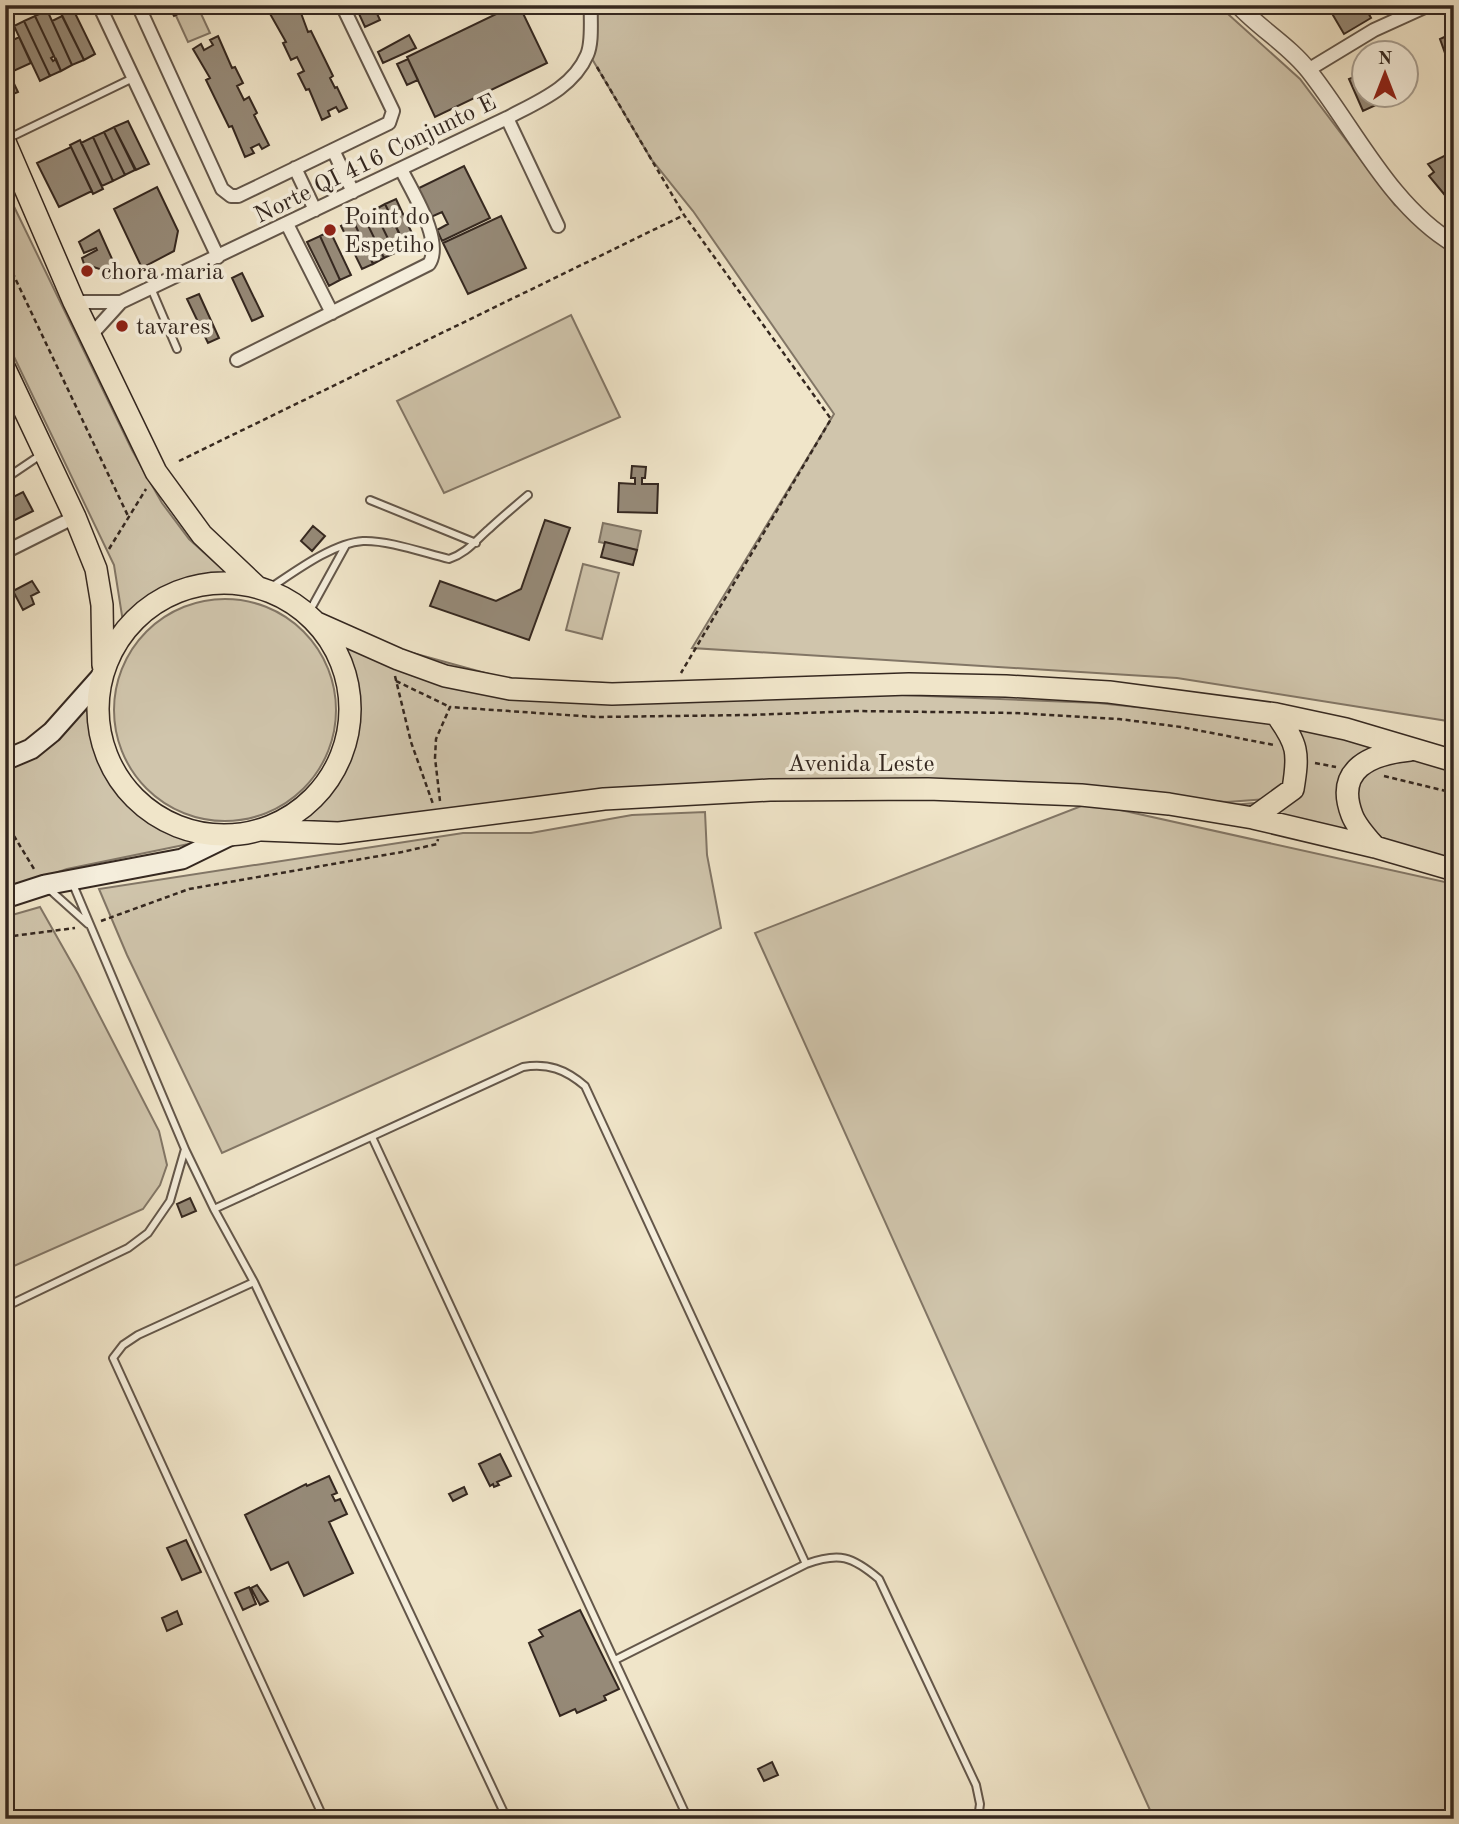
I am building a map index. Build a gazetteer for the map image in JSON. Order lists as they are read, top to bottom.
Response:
{
  "streets": {
    "main road": ["Avenida Leste"],
    "street": ["Norte QI 416 Conjunto E"]
  },
  "places": ["Point do Espetiho", "chora maria", "tavares"],
  "north": "top"
}
